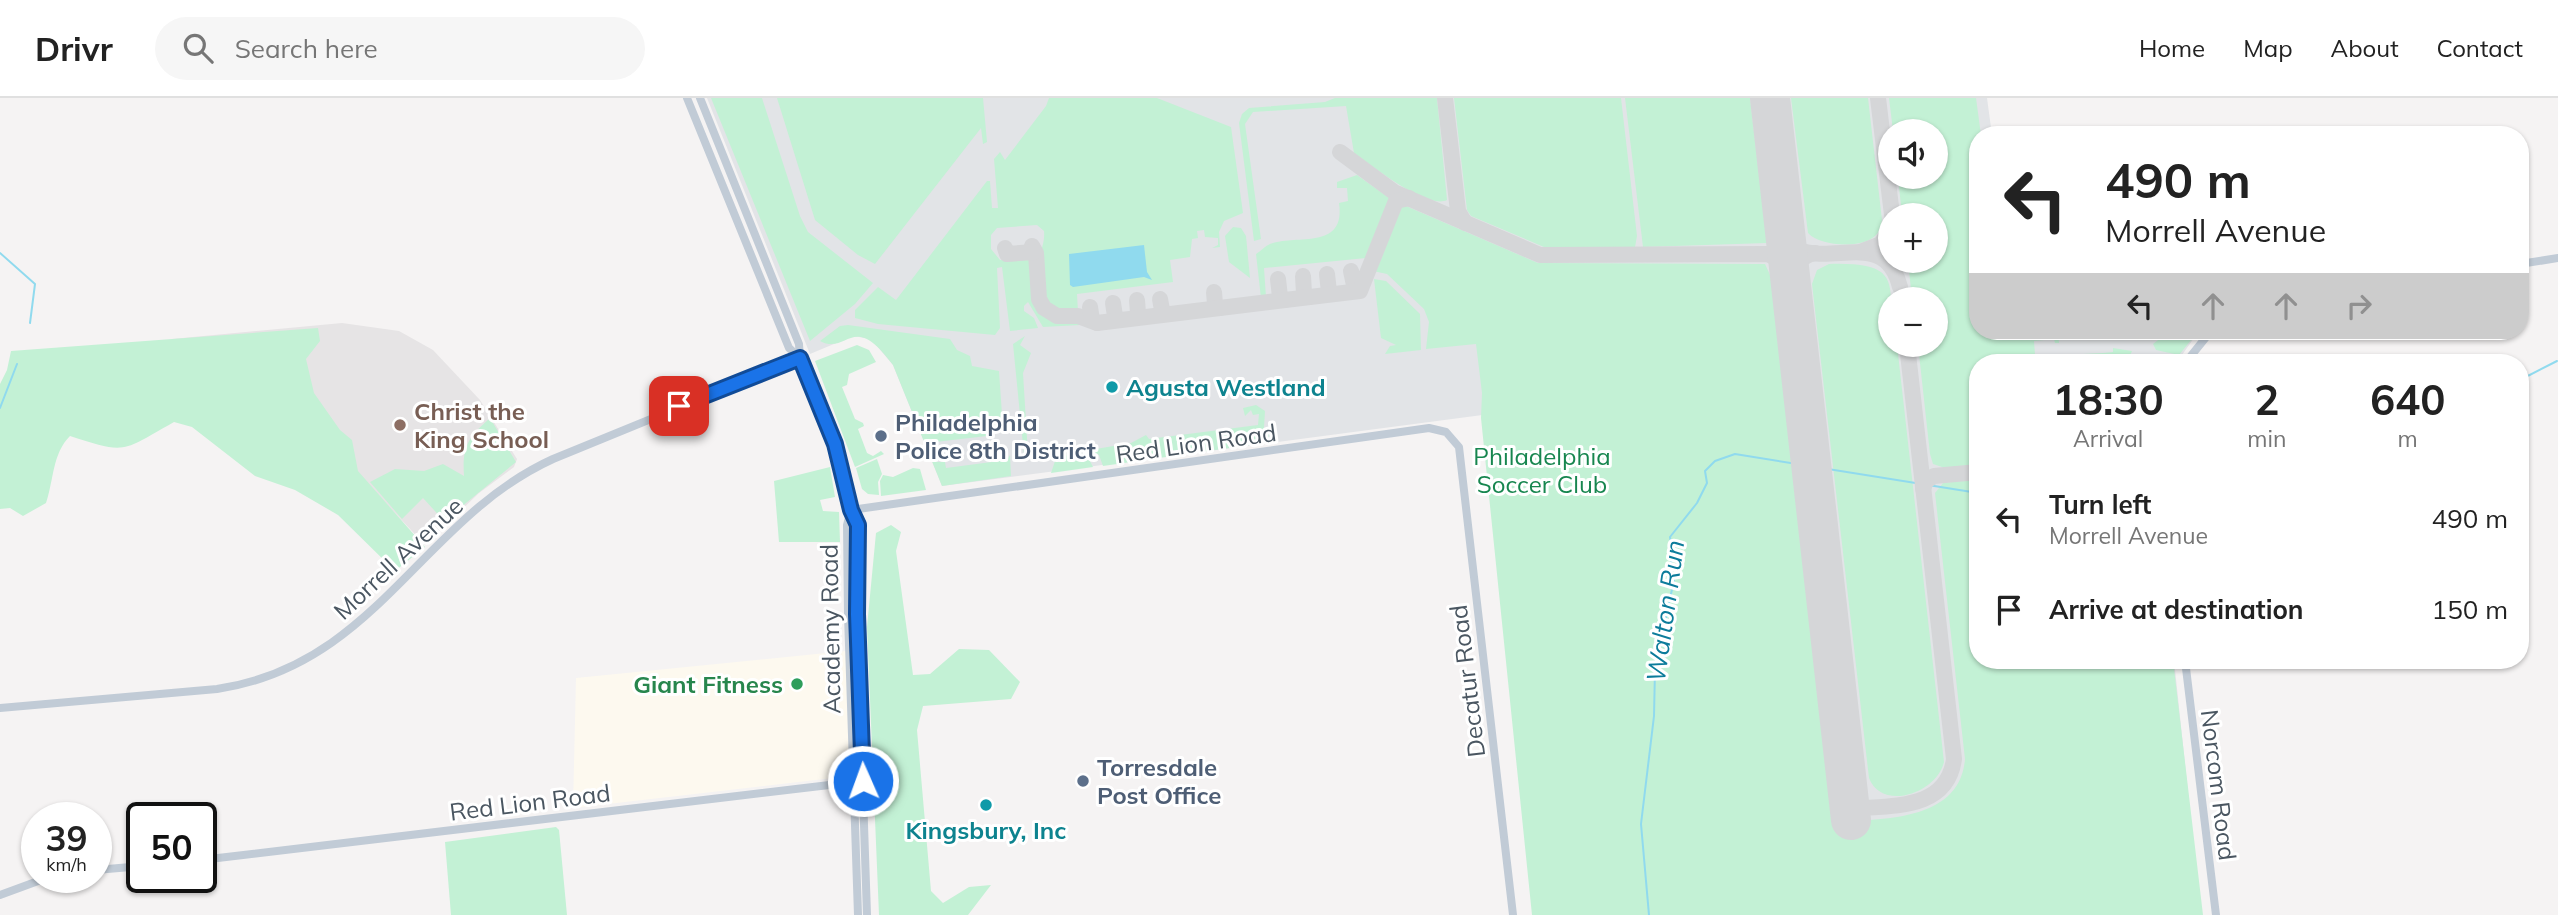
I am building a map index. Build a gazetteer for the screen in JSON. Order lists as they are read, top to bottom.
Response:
{
  "streets": {
    "street": [
      "Red Lion Road",
      "Morrell Avenue",
      "Academy Road",
      "Decatur Road",
      "Norcom Road"
    ]
  },
  "crossings": [
    ["Red Lion Road", "Academy Road"],
    ["Red Lion Road", "Decatur Road"],
    ["Morrell Avenue", "Academy Road"]
  ],
  "water": ["Walton Run"],
  "parks": ["Philadelphia Soccer Club"],
  "places": [
    "Agusta Westland",
    "Christ the King School",
    "Philadelphia Police 8th District",
    "Giant Fitness",
    "Torresdale Post Office",
    "Kingsbury, Inc"
  ],
  "page": {
    "header": "Drivr",
    "search": "Search here",
    "nav": [
      "Home",
      "Map",
      "About",
      "Contact"
    ],
    "map_buttons": ["+", "−"],
    "turn": ["490 m", "Morrell Avenue"],
    "eta": [
      "18:30",
      "Arrival",
      "2",
      "min",
      "640",
      "m"
    ],
    "list": [
      {
        "name": "Turn left",
        "note": "Morrell Avenue",
        "value": "490 m"
      },
      {
        "name": "Arrive at destination",
        "value": "150 m"
      }
    ],
    "speed": "39 km/h",
    "limit": "50"
  }
}
